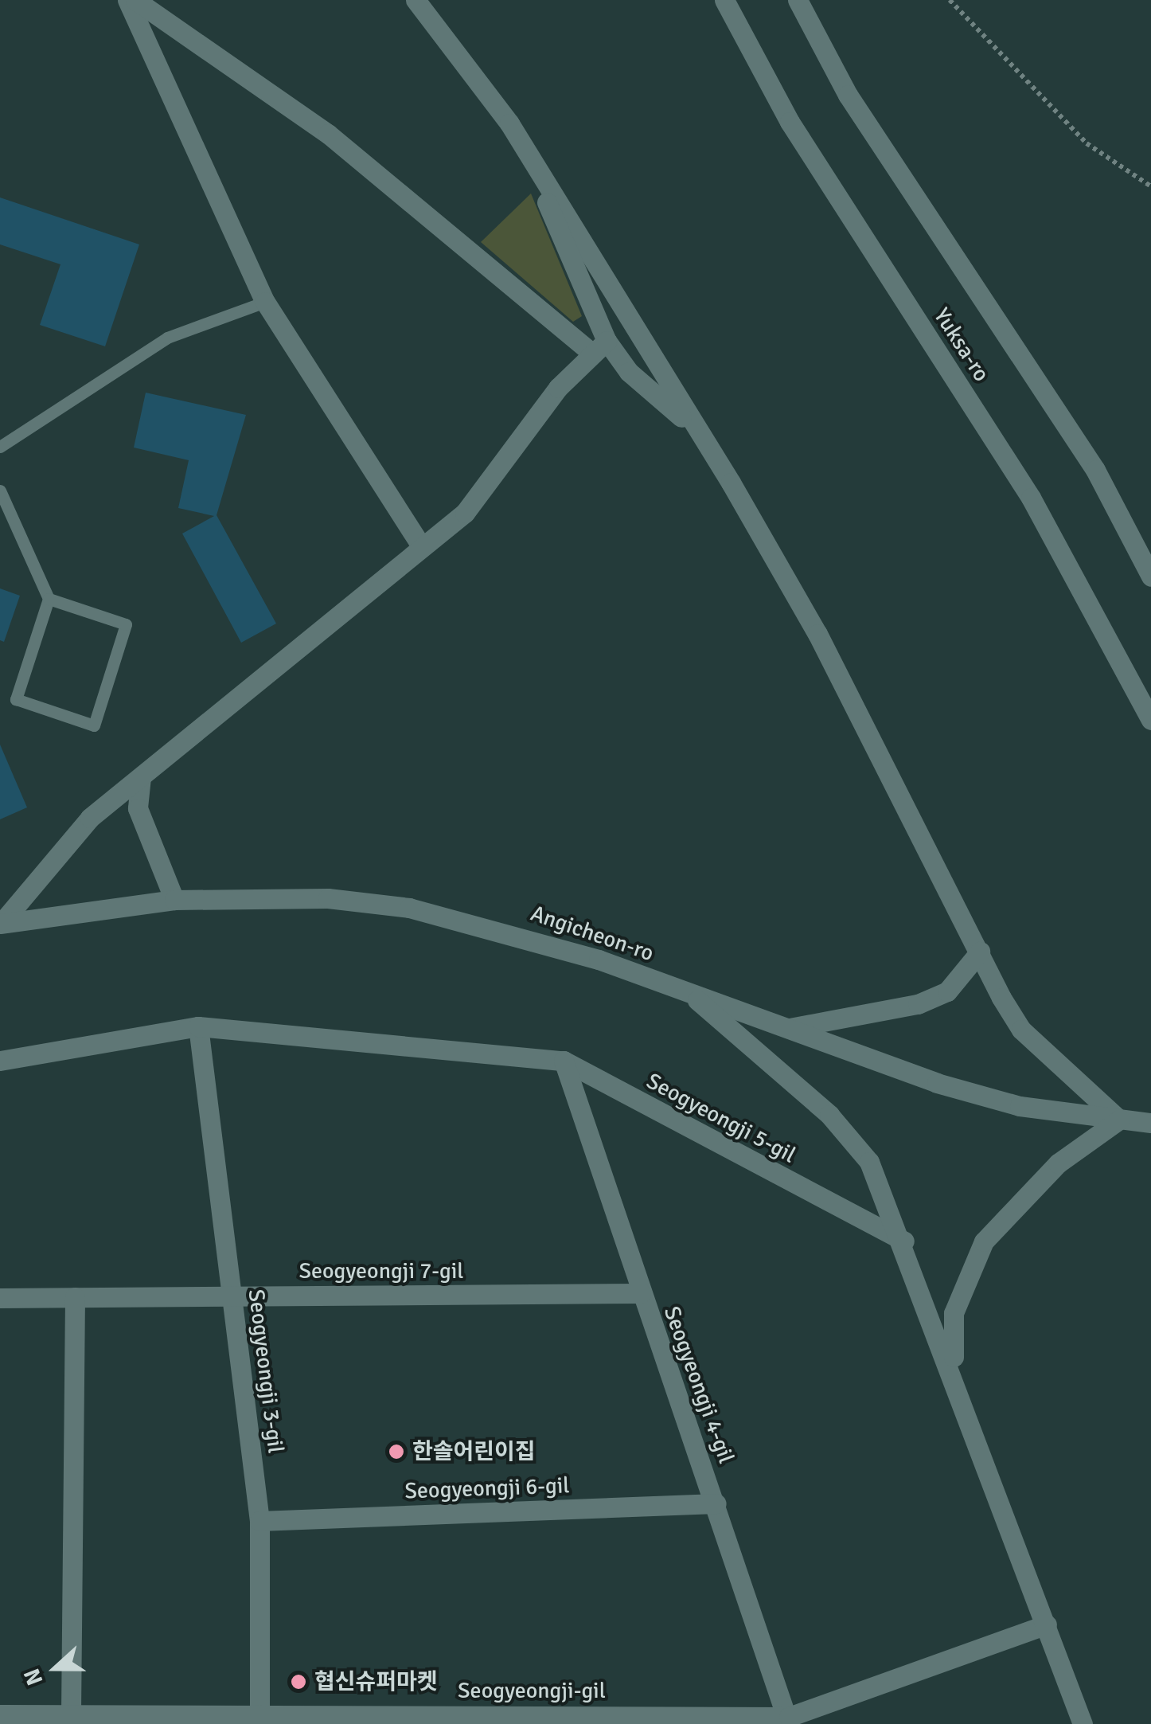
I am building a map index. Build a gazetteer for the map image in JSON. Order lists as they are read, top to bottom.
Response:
{
  "streets": {
    "street": [
      "Yuksa-ro",
      "Angicheon-ro",
      "Seogyeongji 5-gil",
      "Seogyeongji 7-gil",
      "Seogyeongji 3-gil",
      "Seogyeongji 4-gil",
      "Seogyeongji 6-gil",
      "Seogyeongji-gil"
    ]
  },
  "crossings": [
    ["Seogyeongji 5-gil", "Seogyeongji 3-gil"],
    ["Seogyeongji 5-gil", "Seogyeongji 4-gil"],
    ["Seogyeongji 7-gil", "Seogyeongji 3-gil"],
    ["Seogyeongji 7-gil", "Seogyeongji 4-gil"],
    ["Seogyeongji 3-gil", "Seogyeongji 6-gil"],
    ["Seogyeongji 3-gil", "Seogyeongji-gil"],
    ["Seogyeongji 4-gil", "Seogyeongji 6-gil"],
    ["Seogyeongji 4-gil", "Seogyeongji-gil"]
  ],
  "places": ["한솔어린이집", "협신슈퍼마켓"],
  "north": "left"
}
